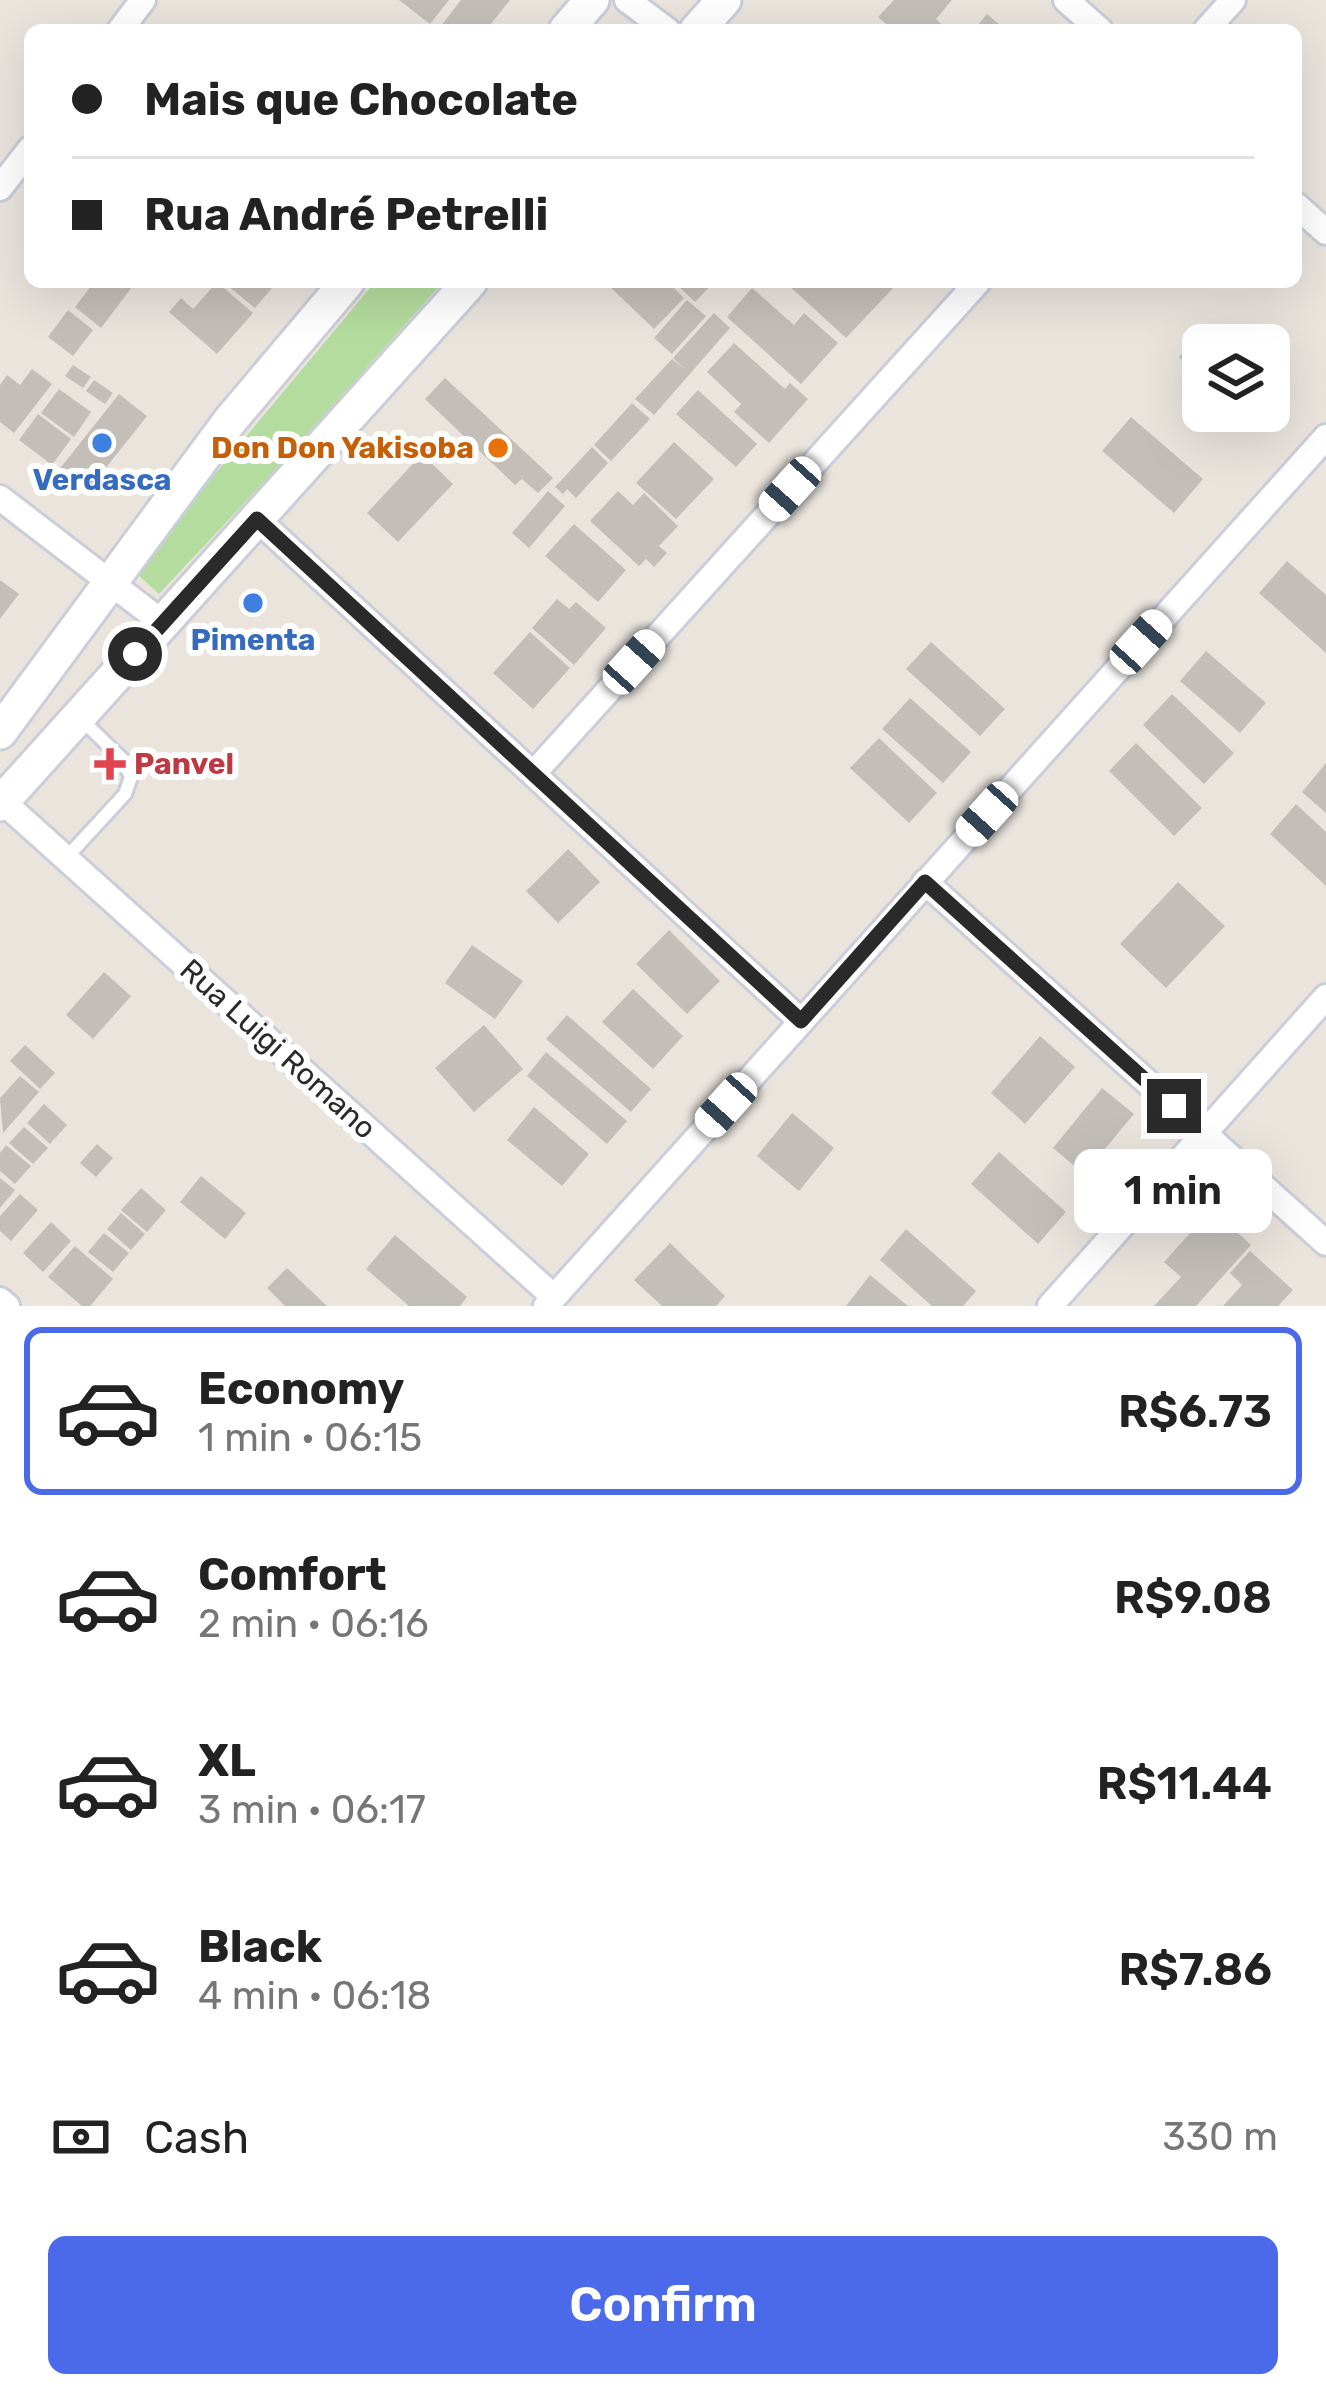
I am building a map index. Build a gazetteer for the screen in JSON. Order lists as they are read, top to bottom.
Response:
{
  "streets": {
    "street": ["Rua Luigi Romano"]
  },
  "places": {
    "other": ["Verdasca", "Don Don Yakisoba", "Pimenta"],
    "health": ["Panvel"]
  },
  "page": {
    "banner": ["Mais que Chocolate", "Rua André Petrelli"],
    "bubble": "1 min",
    "list": [
      {
        "name": "Economy",
        "note": "1 min · 06:15",
        "value": "R$6.73"
      },
      {
        "name": "Comfort",
        "note": "2 min · 06:16",
        "value": "R$9.08"
      },
      {
        "name": "XL",
        "note": "3 min · 06:17",
        "value": "R$11.44"
      },
      {
        "name": "Black",
        "note": "4 min · 06:18",
        "value": "R$7.86"
      }
    ],
    "pay": ["Cash", "330 m"],
    "buttons": "Confirm"
  }
}
